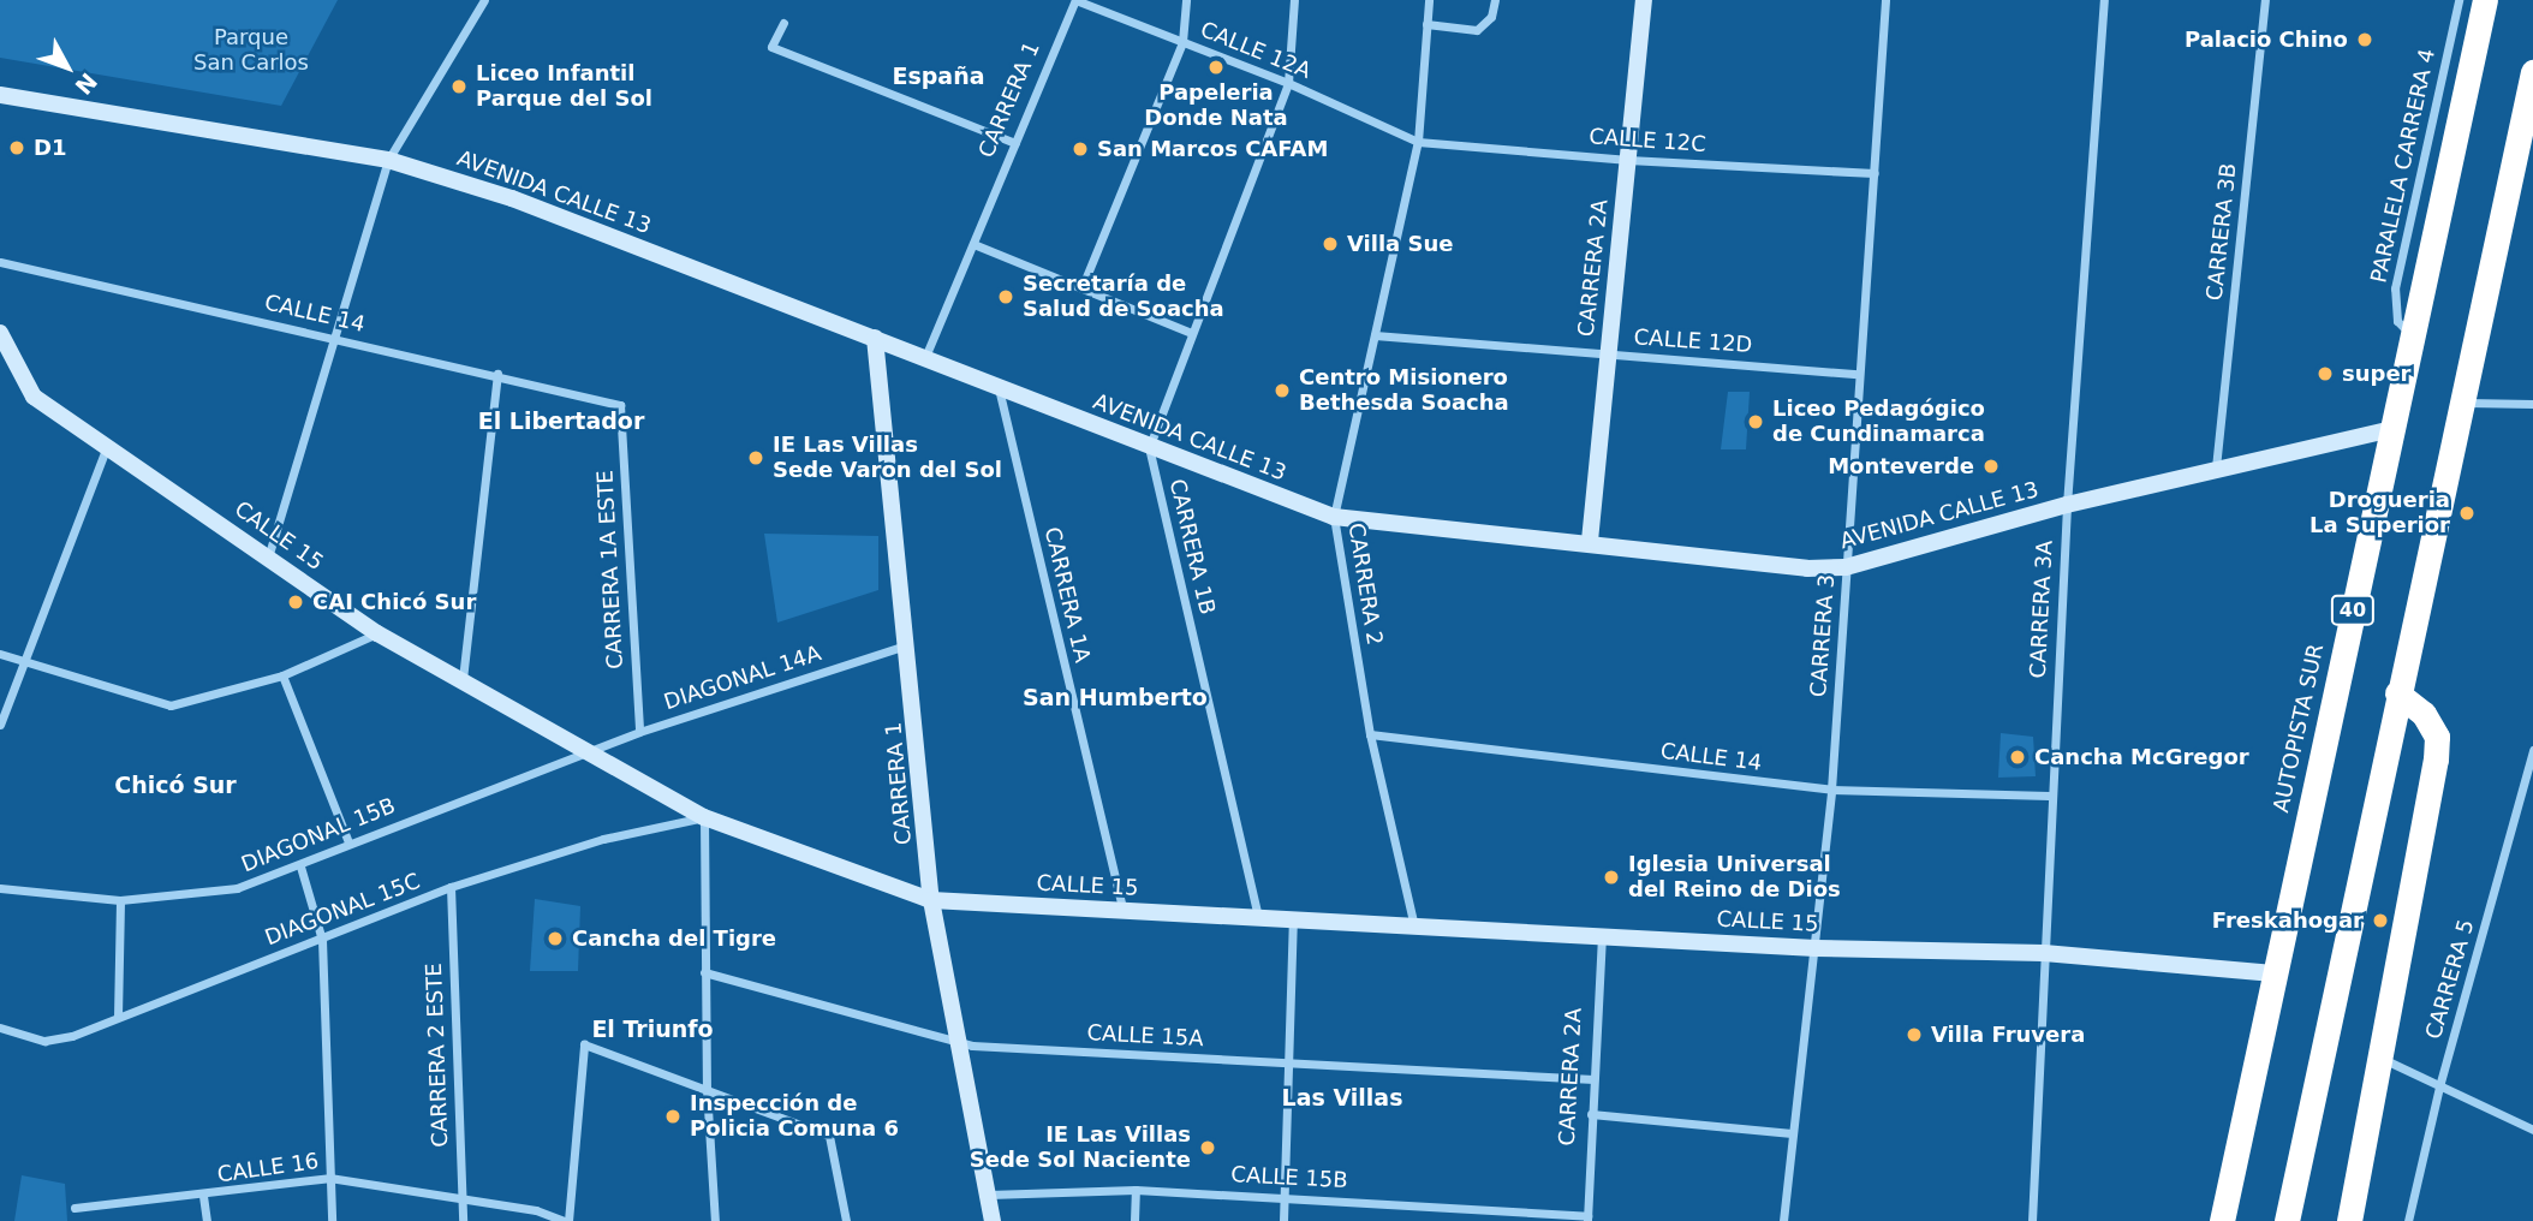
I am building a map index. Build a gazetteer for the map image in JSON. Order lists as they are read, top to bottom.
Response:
{
  "streets": {
    "highway": ["40", "AUTOPISTA SUR"],
    "street": [
      "CALLE 12A",
      "CARRERA 1",
      "CALLE 12C",
      "PARALELA CARRERA 4",
      "AVENIDA CALLE 13",
      "CARRERA 3B",
      "CARRERA 2A",
      "CALLE 14",
      "CALLE 12D",
      "CALLE 15",
      "CARRERA 1B",
      "CARRERA 1A ESTE",
      "CARRERA 2",
      "CARRERA 1A",
      "CARRERA 3A",
      "CARRERA 3",
      "DIAGONAL 14A",
      "DIAGONAL 15B",
      "DIAGONAL 15C",
      "CARRERA 5",
      "CALLE 15A",
      "CARRERA 2 ESTE",
      "CALLE 16",
      "CALLE 15B"
    ]
  },
  "crossings": [
    ["CALLE 12A", "CARRERA 1"],
    ["CALLE 12A", "CALLE 12C"],
    ["CALLE 12A", "CARRERA 2"],
    ["CARRERA 1", "AVENIDA CALLE 13"],
    ["CARRERA 1", "CALLE 15"],
    ["CARRERA 1", "DIAGONAL 14A"],
    ["CARRERA 1", "CALLE 15A"],
    ["CARRERA 1", "CALLE 15B"],
    ["CALLE 12C", "CARRERA 2A"],
    ["CALLE 12C", "CARRERA 2"],
    ["CALLE 12C", "CARRERA 3"],
    ["PARALELA CARRERA 4", "AUTOPISTA SUR"],
    ["AVENIDA CALLE 13", "CARRERA 3B"],
    ["AVENIDA CALLE 13", "CARRERA 2A"],
    ["AVENIDA CALLE 13", "CARRERA 1B"],
    ["AVENIDA CALLE 13", "CARRERA 2"],
    ["AVENIDA CALLE 13", "CARRERA 1A"],
    ["AVENIDA CALLE 13", "CARRERA 3A"],
    ["AVENIDA CALLE 13", "CARRERA 3"],
    ["AVENIDA CALLE 13", "AUTOPISTA SUR"],
    ["CARRERA 2A", "CALLE 12D"],
    ["CARRERA 2A", "CALLE 15"],
    ["CARRERA 2A", "CALLE 15A"],
    ["CARRERA 2A", "CALLE 15B"],
    ["CALLE 14", "CARRERA 1A ESTE"],
    ["CALLE 14", "CARRERA 2"],
    ["CALLE 14", "CARRERA 3A"],
    ["CALLE 14", "CARRERA 3"],
    ["CALLE 12D", "CARRERA 2"],
    ["CALLE 12D", "CARRERA 3"],
    ["CALLE 15", "CARRERA 1B"],
    ["CALLE 15", "CARRERA 2"],
    ["CALLE 15", "CARRERA 1A"],
    ["CALLE 15", "CARRERA 3A"],
    ["CALLE 15", "CARRERA 3"],
    ["CALLE 15", "DIAGONAL 14A"],
    ["CALLE 15", "AUTOPISTA SUR"],
    ["CALLE 15", "DIAGONAL 15B"],
    ["CALLE 15", "DIAGONAL 15C"],
    ["CARRERA 1A ESTE", "DIAGONAL 14A"],
    ["DIAGONAL 14A", "DIAGONAL 15B"],
    ["DIAGONAL 15C", "CARRERA 2 ESTE"],
    ["CARRERA 2 ESTE", "CALLE 16"]
  ],
  "districts": [
    "España",
    "El Libertador",
    "San Humberto",
    "Chicó Sur",
    "El Triunfo",
    "Las Villas"
  ],
  "parks": ["Parque San Carlos"],
  "places": [
    "Palacio Chino",
    "Papeleria Donde Nata",
    "Liceo Infantil Parque del Sol",
    "D1",
    "San Marcos CAFAM",
    "Villa Sue",
    "Secretaría de Salud de Soacha",
    "super",
    "Centro Misionero Bethesda Soacha",
    "Liceo Pedagógico de Cundinamarca",
    "IE Las Villas Sede Varon del Sol",
    "Monteverde",
    "Drogueria La Superior",
    "CAI Chicó Sur",
    "Cancha McGregor",
    "Iglesia Universal del Reino de Dios",
    "Freskahogar",
    "Cancha del Tigre",
    "Villa Fruvera",
    "Inspección de Policia Comuna 6",
    "IE Las Villas Sede Sol Naciente"
  ],
  "north": "bottom right"
}
